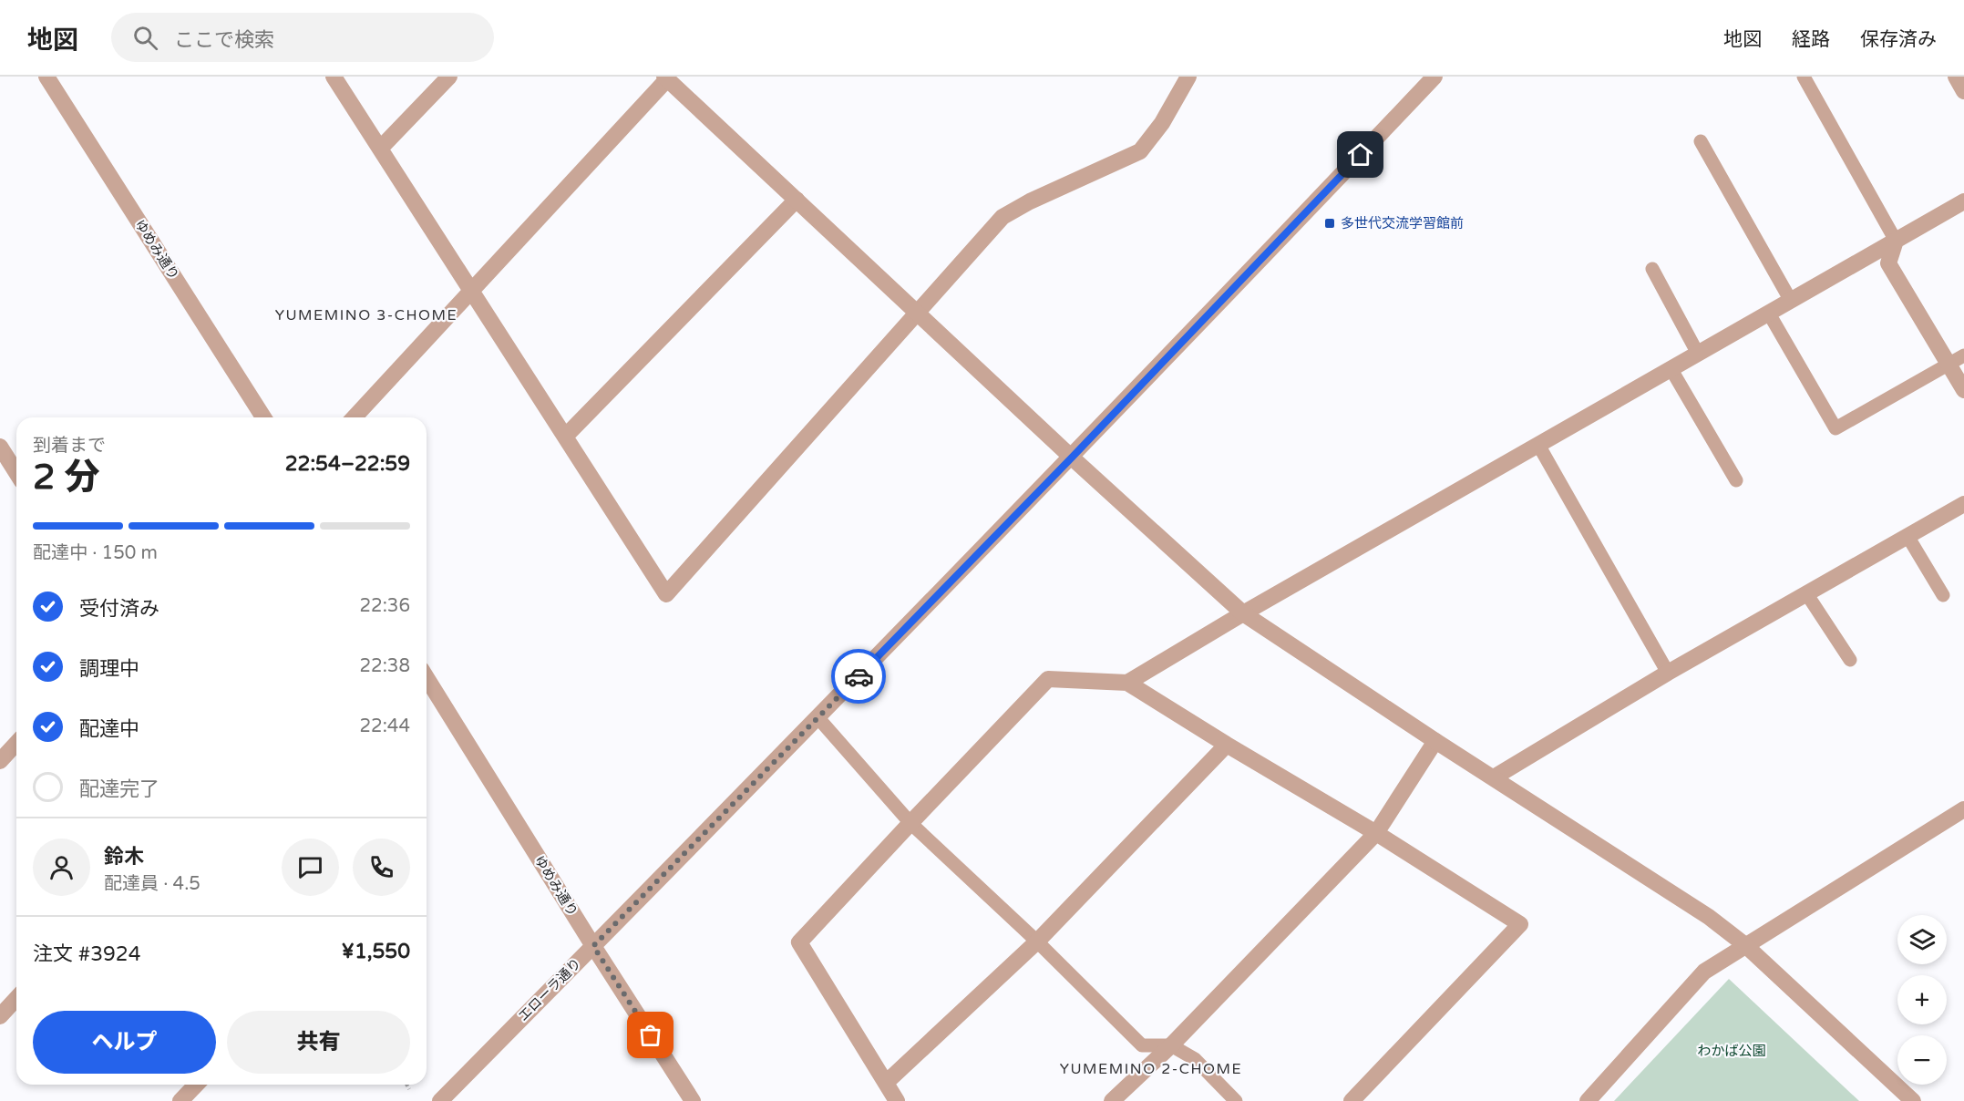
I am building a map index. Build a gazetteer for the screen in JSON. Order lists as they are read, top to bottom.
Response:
{
  "streets": {
    "street": ["ゆめみ通り", "エローラ通り"]
  },
  "crossings": [
    ["ゆめみ通り", "エローラ通り"]
  ],
  "districts": ["YUMEMINO 3-CHOME", "YUMEMINO 2-CHOME"],
  "parks": ["わかば公園"],
  "places": {
    "transit": ["多世代交流学習館前"]
  },
  "page": {
    "header": "地図",
    "search": "ここで検索",
    "nav": ["地図", "経路", "保存済み"],
    "heading": ["2 分", "到着まで", "22:54–22:59"],
    "panel": [
      "鈴木",
      "配達員 · 4.5",
      "注文 #3924",
      "¥1,550"
    ],
    "bar": "配達中 · 150 m",
    "list": [
      ["受付済み", "22:36"],
      ["調理中", "22:38"],
      ["配達中", "22:44"],
      "配達完了"
    ],
    "map_buttons": ["+", "−"],
    "buttons": ["ヘルプ", "共有"]
  }
}
